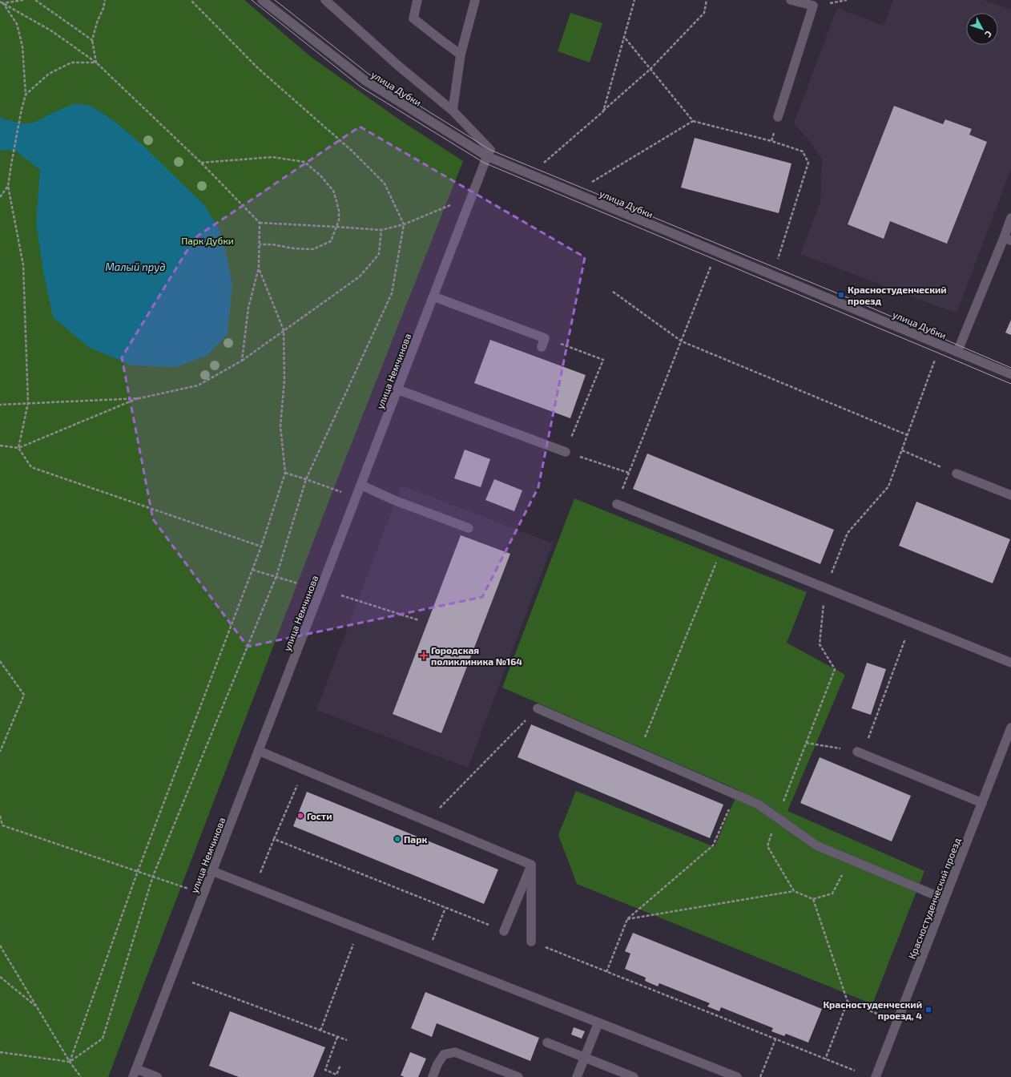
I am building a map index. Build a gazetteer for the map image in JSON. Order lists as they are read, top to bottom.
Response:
{
  "streets": {
    "street": ["улица Дубки", "улица Немчинова", "Красностуденческий проезд"]
  },
  "crossings": [
    ["улица Дубки", "улица Немчинова"]
  ],
  "water": ["Малый пруд"],
  "parks": ["Парк Дубки"],
  "places": {
    "transit": ["Красностуденческий проезд", "Красностуденческий проезд, 4"],
    "health": ["Городская поликлиника №164"],
    "other": ["Гости", "Парк"]
  },
  "north": "bottom right"
}
